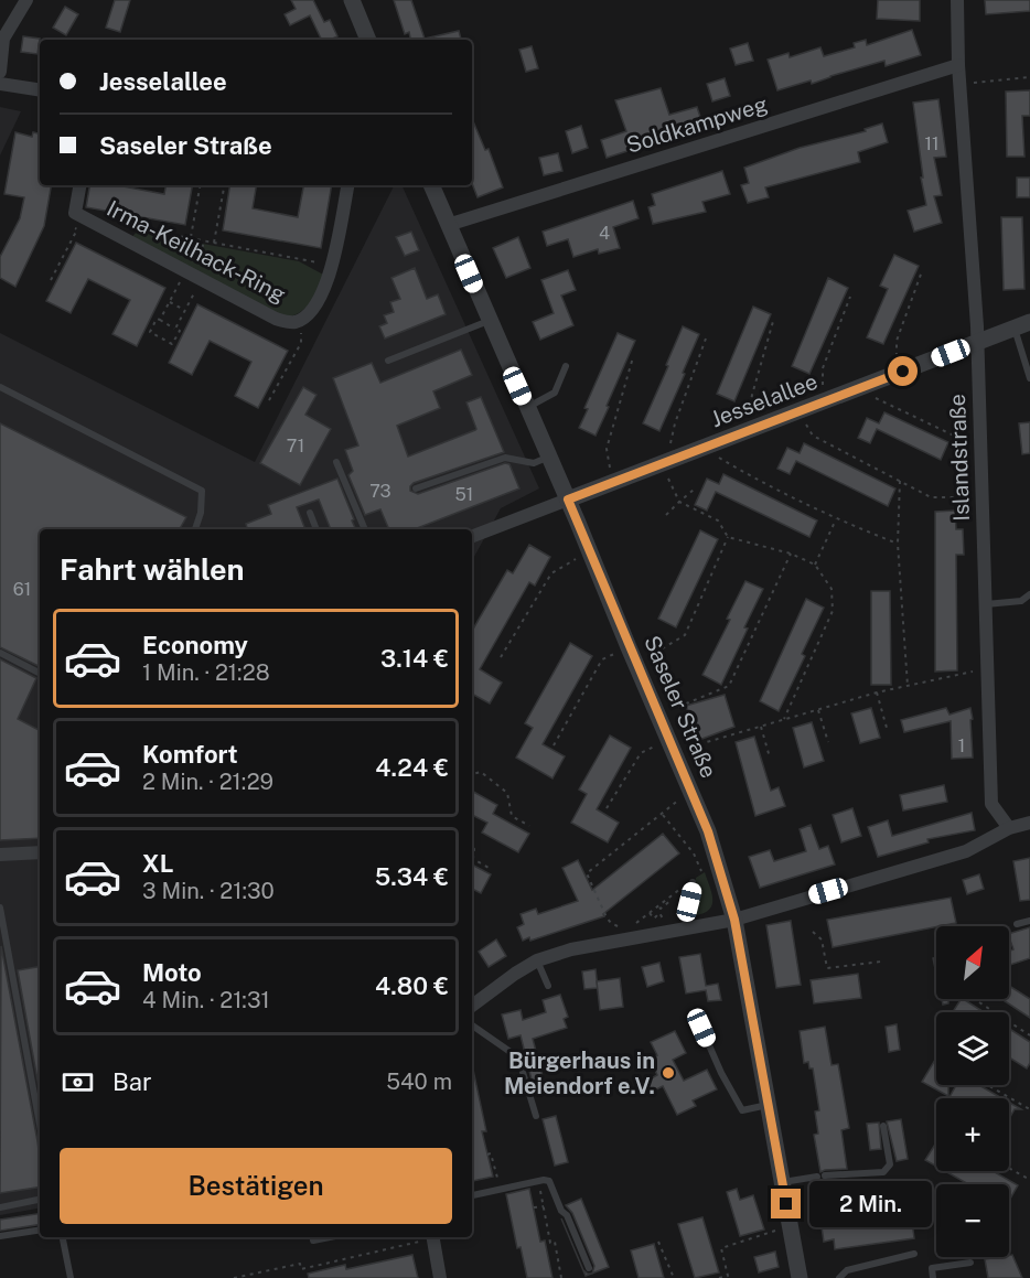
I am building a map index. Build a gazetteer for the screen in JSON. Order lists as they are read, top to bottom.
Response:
{
  "streets": {
    "street": [
      "Soldkampweg",
      "Irma-Keilhack-Ring",
      "Jesselallee",
      "Islandstraße",
      "Saseler Straße"
    ]
  },
  "crossings": [
    ["Soldkampweg", "Islandstraße"],
    ["Soldkampweg", "Saseler Straße"],
    ["Jesselallee", "Islandstraße"],
    ["Jesselallee", "Saseler Straße"],
    ["Islandstraße", "Saseler Straße"]
  ],
  "places": ["Bürgerhaus in Meiendorf e.V."],
  "house_numbers": [
    "11",
    "4",
    "71",
    "73",
    "51",
    "61",
    "1"
  ],
  "north": "top right",
  "page": {
    "banner": ["Jesselallee", "Saseler Straße"],
    "heading": "Fahrt wählen",
    "list": [
      {
        "name": "Economy",
        "note": "1 Min. · 21:28",
        "value": "3.14 €"
      },
      {
        "name": "Komfort",
        "note": "2 Min. · 21:29",
        "value": "4.24 €"
      },
      {
        "name": "XL",
        "note": "3 Min. · 21:30",
        "value": "5.34 €"
      },
      {
        "name": "Moto",
        "note": "4 Min. · 21:31",
        "value": "4.80 €"
      }
    ],
    "map_buttons": ["+", "−"],
    "pay": ["Bar", "540 m"],
    "buttons": "Bestätigen",
    "bubble": "2 Min."
  }
}
